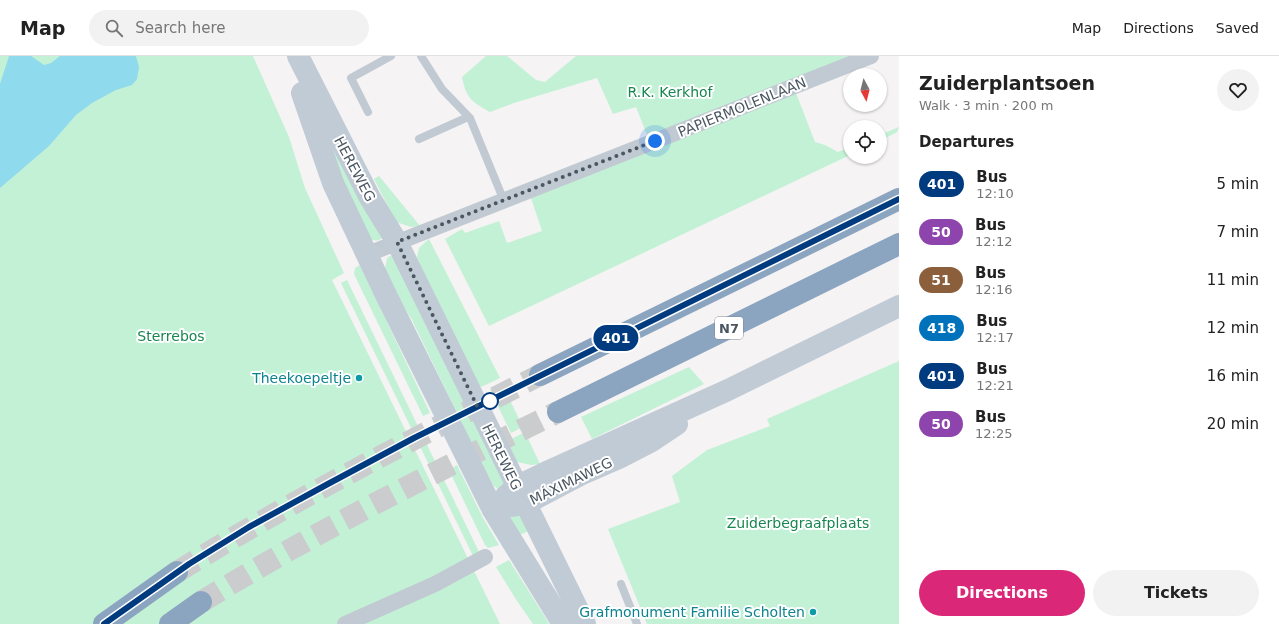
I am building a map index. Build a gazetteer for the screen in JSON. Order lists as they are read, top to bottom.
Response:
{
  "streets": {
    "highway": ["N7"],
    "main road": ["HEREWEG", "MÁXIMAWEG"],
    "street": ["PAPIERMOLENLAAN"]
  },
  "crossings": [
    ["PAPIERMOLENLAAN", "HEREWEG"],
    ["HEREWEG", "MÁXIMAWEG"]
  ],
  "parks": ["R.K. Kerkhof", "Sterrebos", "Zuiderbegraafplaats"],
  "places": ["Theekoepeltje", "Grafmonument Familie Scholten"],
  "lines": ["bus line 401"],
  "north": "bottom",
  "page": {
    "header": "Map",
    "search": "Search here",
    "nav": ["Map", "Directions", "Saved"],
    "on_map": "401",
    "heading": [
      ["Zuiderplantsoen", "Walk · 3 min · 200 m"],
      "Departures"
    ],
    "list": [
      {
        "mark": "401",
        "name": "Bus",
        "note": "12:10",
        "value": "5 min"
      },
      {
        "mark": "50",
        "name": "Bus",
        "note": "12:12",
        "value": "7 min"
      },
      {
        "mark": "51",
        "name": "Bus",
        "note": "12:16",
        "value": "11 min"
      },
      {
        "mark": "418",
        "name": "Bus",
        "note": "12:17",
        "value": "12 min"
      },
      {
        "mark": "401",
        "name": "Bus",
        "note": "12:21",
        "value": "16 min"
      },
      {
        "mark": "50",
        "name": "Bus",
        "note": "12:25",
        "value": "20 min"
      }
    ],
    "buttons": ["Directions", "Tickets"]
  }
}
